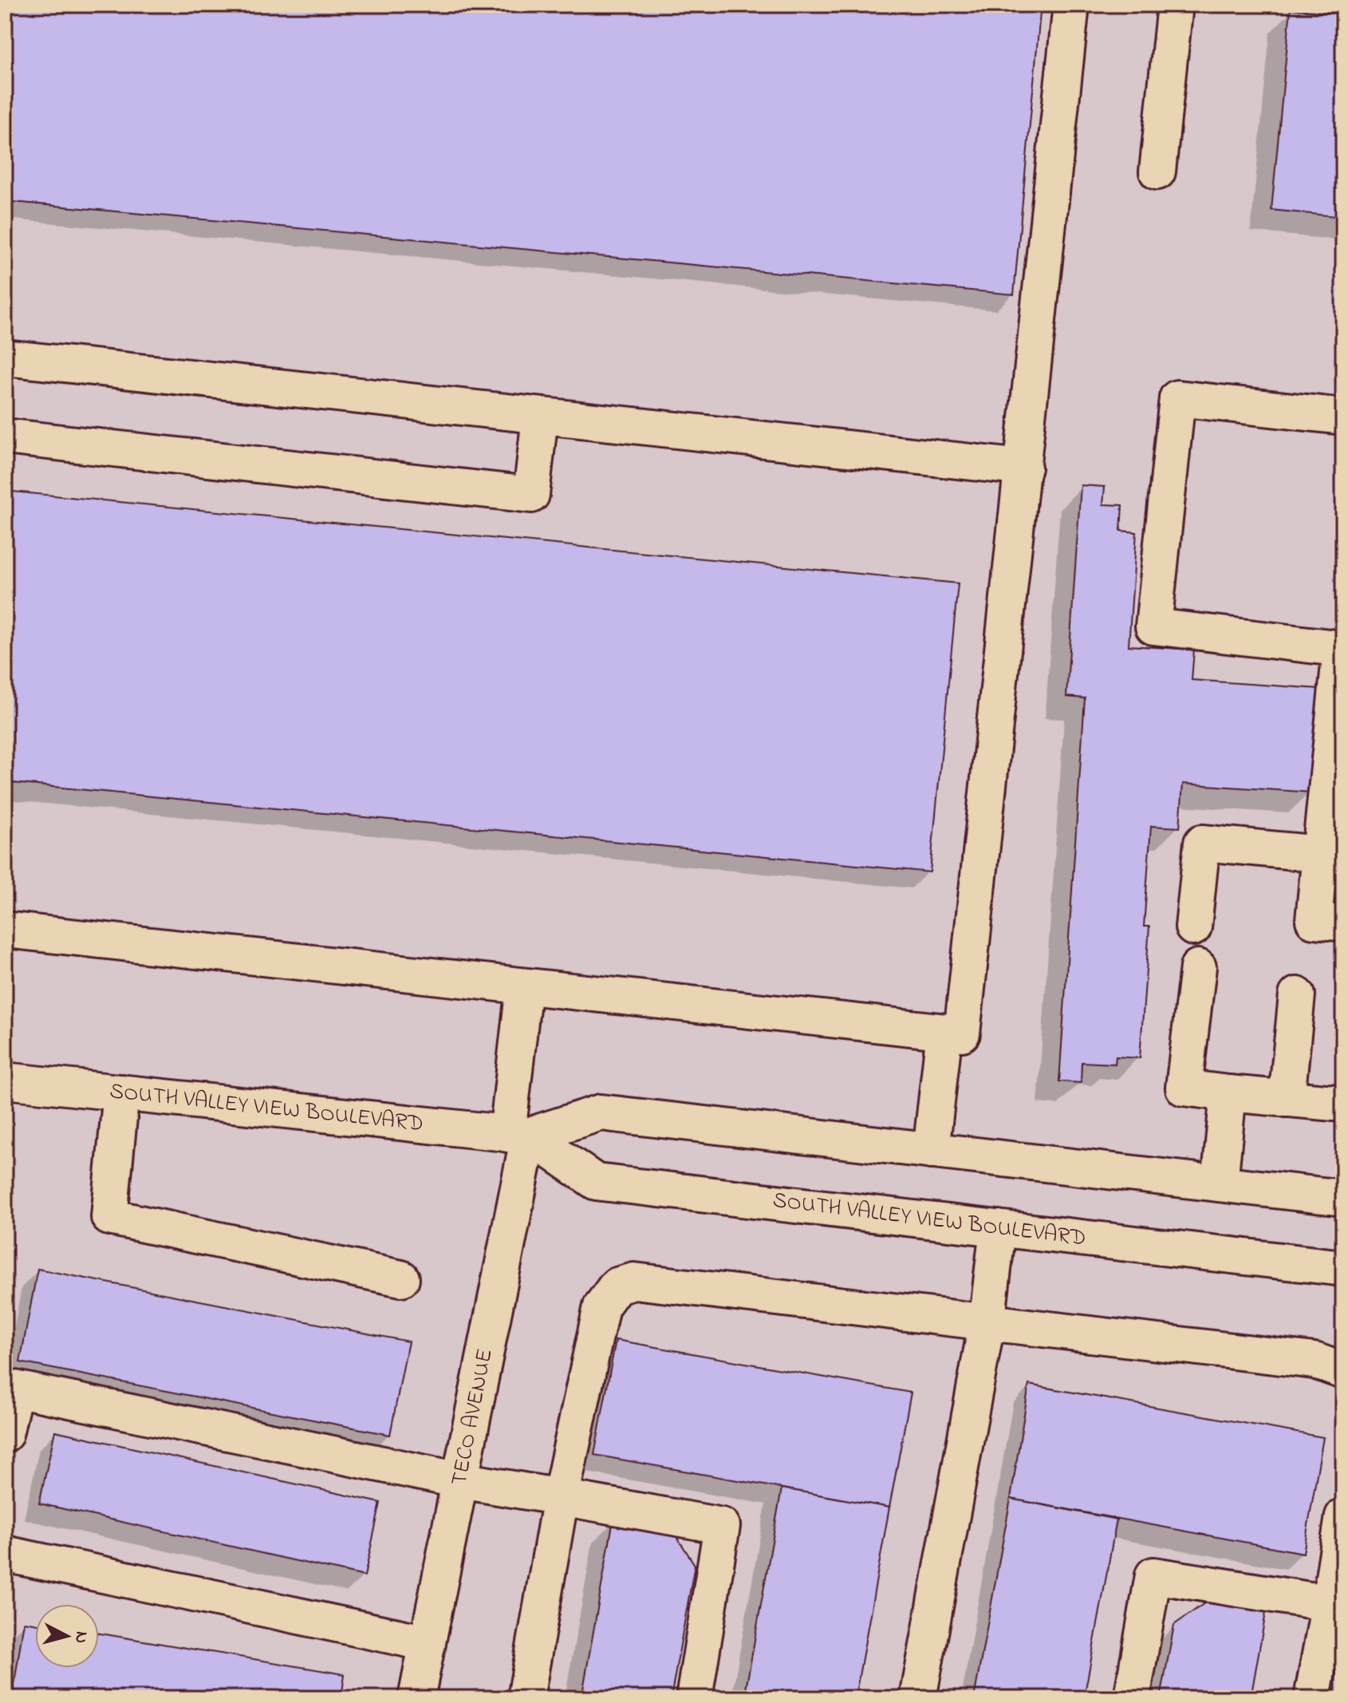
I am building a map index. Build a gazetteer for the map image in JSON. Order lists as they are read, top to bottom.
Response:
{
  "streets": {
    "main road": ["SOUTH VALLEY VIEW BOULEVARD", "TECO AVENUE"]
  },
  "crossings": [
    ["SOUTH VALLEY VIEW BOULEVARD", "TECO AVENUE"]
  ],
  "north": "right"
}
